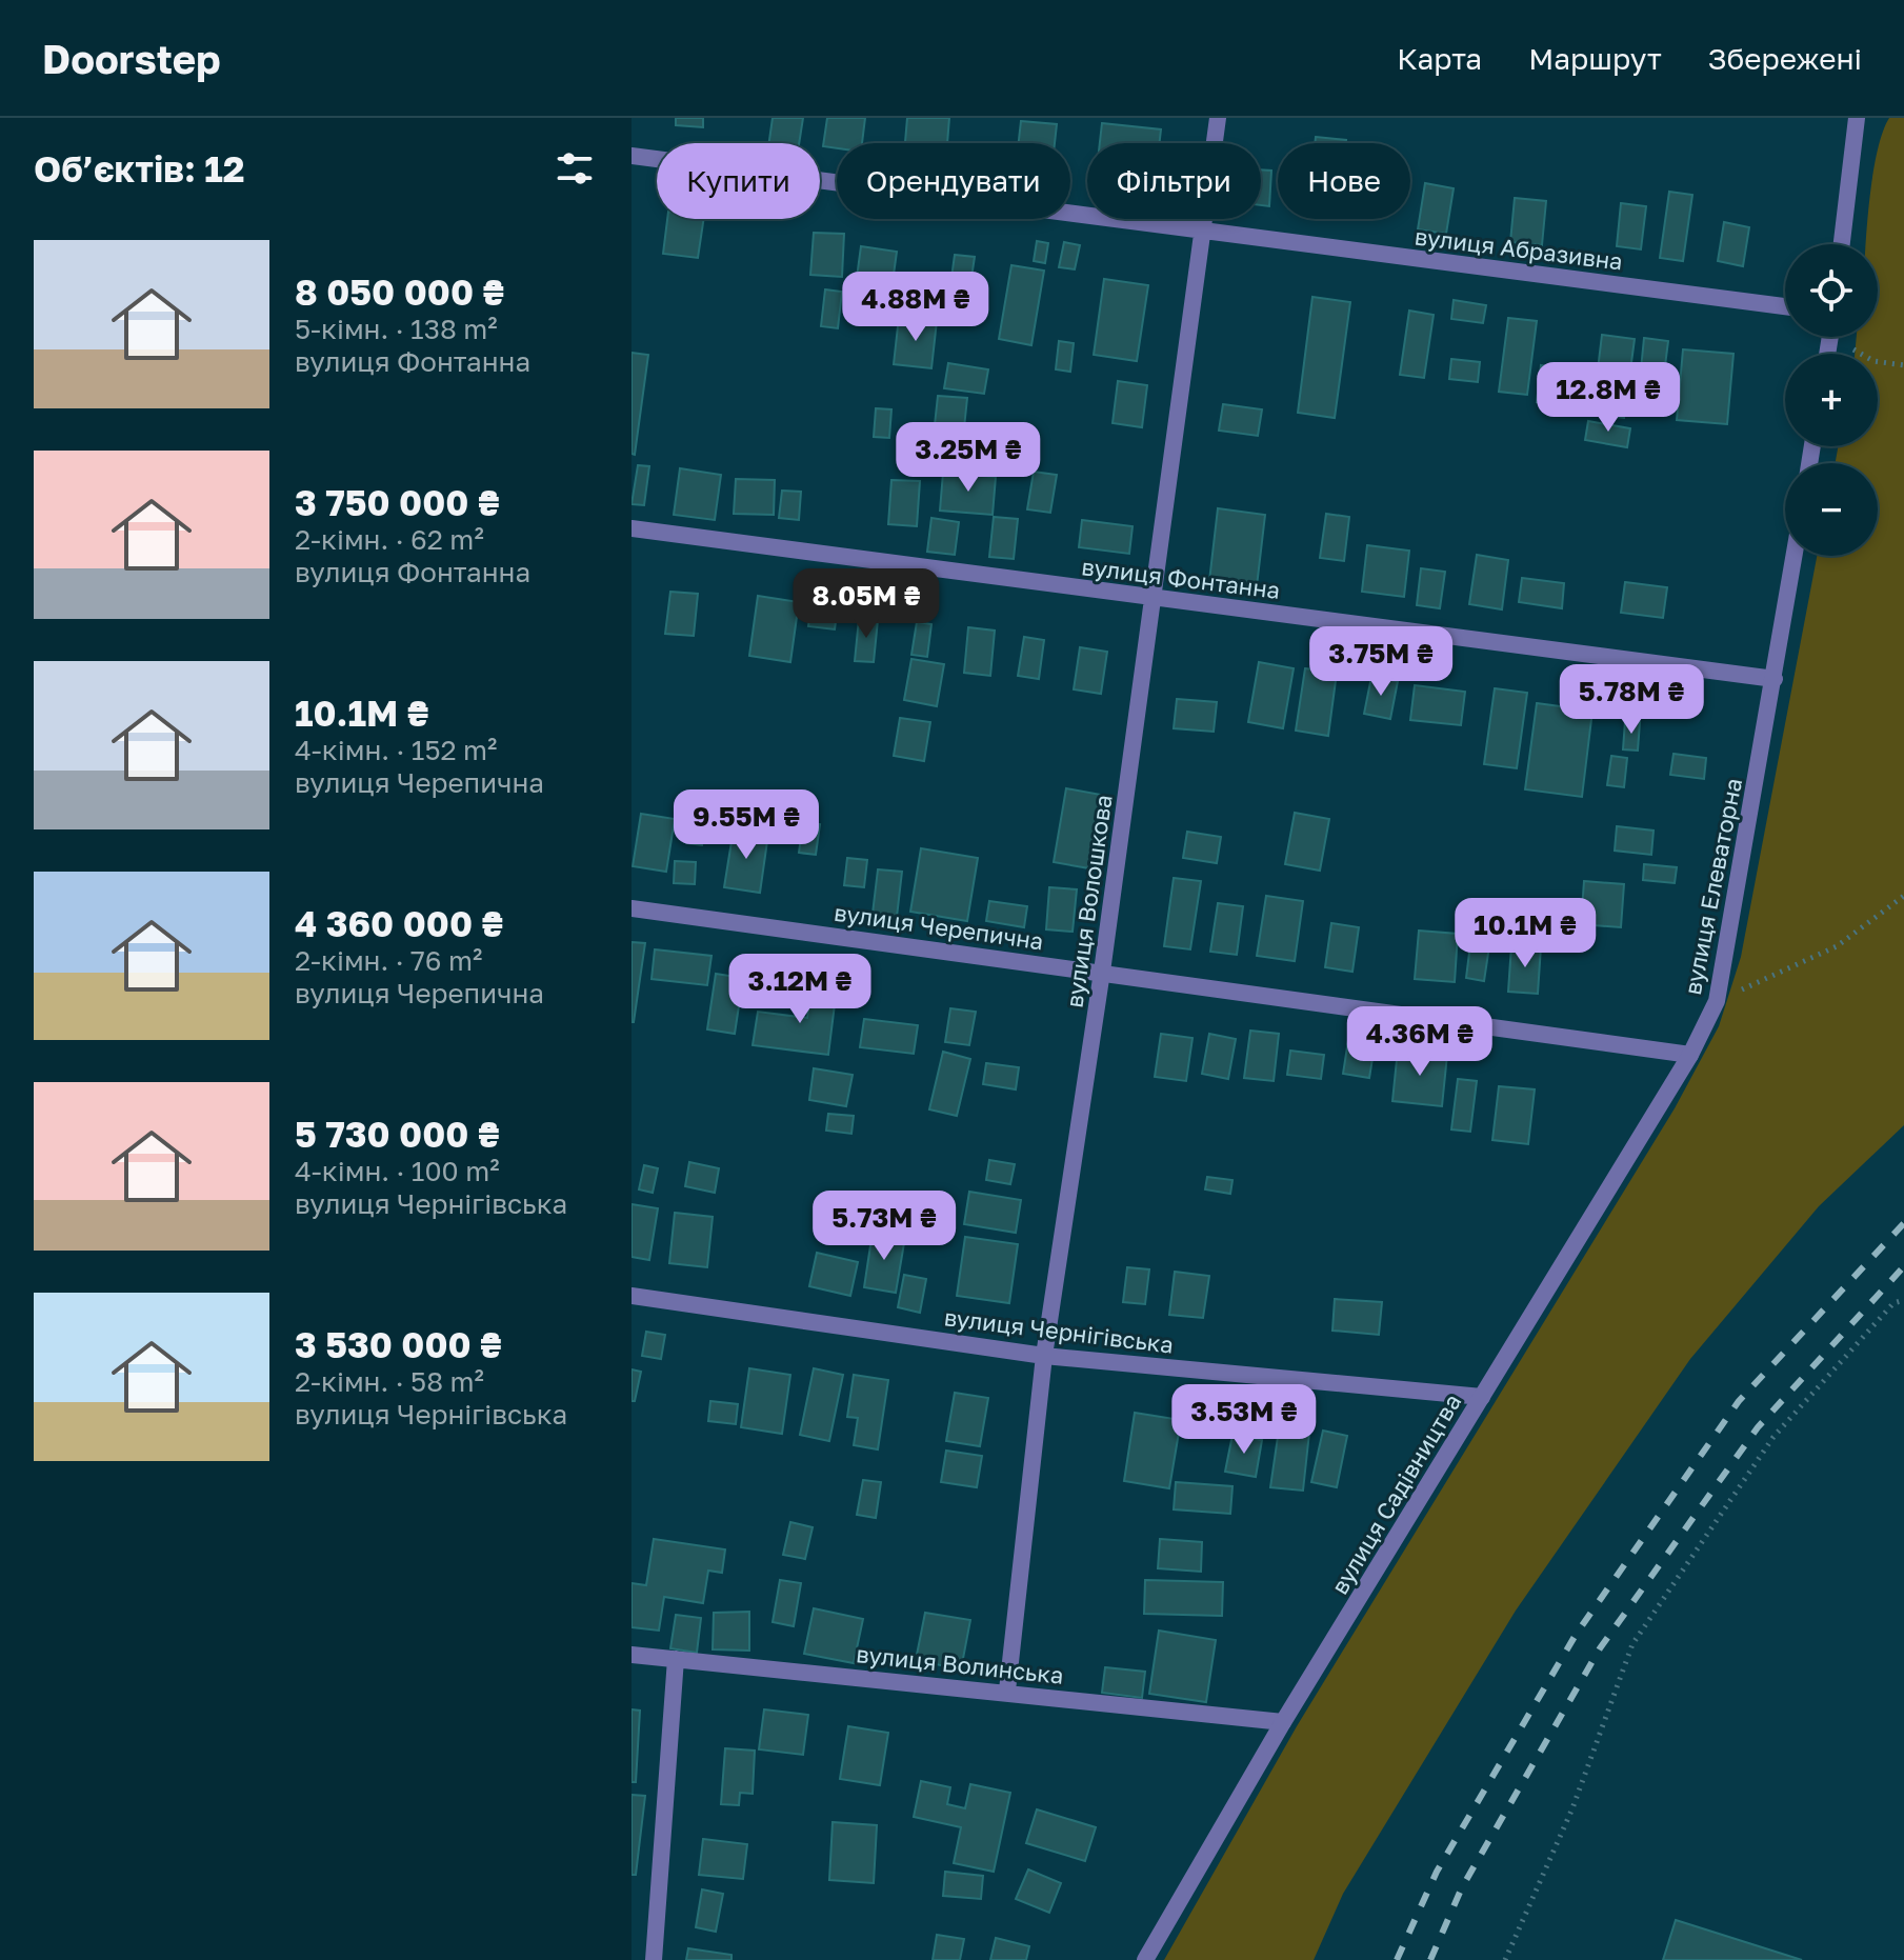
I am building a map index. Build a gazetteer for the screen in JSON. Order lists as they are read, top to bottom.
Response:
{
  "streets": {
    "street": [
      "вулиця Абразивна",
      "вулиця Фонтанна",
      "вулиця Елеваторна",
      "вулиця Волошкова",
      "вулиця Черепична",
      "вулиця Чернігівська",
      "вулиця Садівництва",
      "вулиця Волинська"
    ]
  },
  "crossings": [
    ["вулиця Абразивна", "вулиця Волошкова"],
    ["вулиця Фонтанна", "вулиця Елеваторна"],
    ["вулиця Фонтанна", "вулиця Волошкова"],
    ["вулиця Елеваторна", "вулиця Черепична"],
    ["вулиця Елеваторна", "вулиця Садівництва"],
    ["вулиця Волошкова", "вулиця Черепична"],
    ["вулиця Волошкова", "вулиця Чернігівська"],
    ["вулиця Волошкова", "вулиця Волинська"],
    ["вулиця Черепична", "вулиця Садівництва"],
    ["вулиця Чернігівська", "вулиця Садівництва"],
    ["вулиця Садівництва", "вулиця Волинська"]
  ],
  "page": {
    "header": "Doorstep",
    "nav": ["Карта", "Маршрут", "Збережені"],
    "heading": "Об’єктів: 12",
    "chip": [
      "Купити",
      "Орендувати",
      "Фільтри",
      "Нове"
    ],
    "list": [
      {
        "name": "8 050 000 ₴",
        "note": "5-кімн. · 138 m² · вулиця Фонтанна"
      },
      {
        "name": "3 750 000 ₴",
        "note": "2-кімн. · 62 m² · вулиця Фонтанна"
      },
      {
        "name": "10.1M ₴",
        "note": "4-кімн. · 152 m² · вулиця Черепична"
      },
      {
        "name": "4 360 000 ₴",
        "note": "2-кімн. · 76 m² · вулиця Черепична"
      },
      {
        "name": "5 730 000 ₴",
        "note": "4-кімн. · 100 m² · вулиця Чернігівська"
      },
      {
        "name": "3 530 000 ₴",
        "note": "2-кімн. · 58 m² · вулиця Чернігівська"
      }
    ],
    "map_buttons": ["+", "−"],
    "price": [
      "4.88M ₴",
      "12.8M ₴",
      "3.25M ₴",
      "8.05M ₴",
      "3.75M ₴",
      "5.78M ₴",
      "9.55M ₴",
      "10.1M ₴",
      "3.12M ₴",
      "4.36M ₴",
      "5.73M ₴",
      "3.53M ₴"
    ]
  }
}
